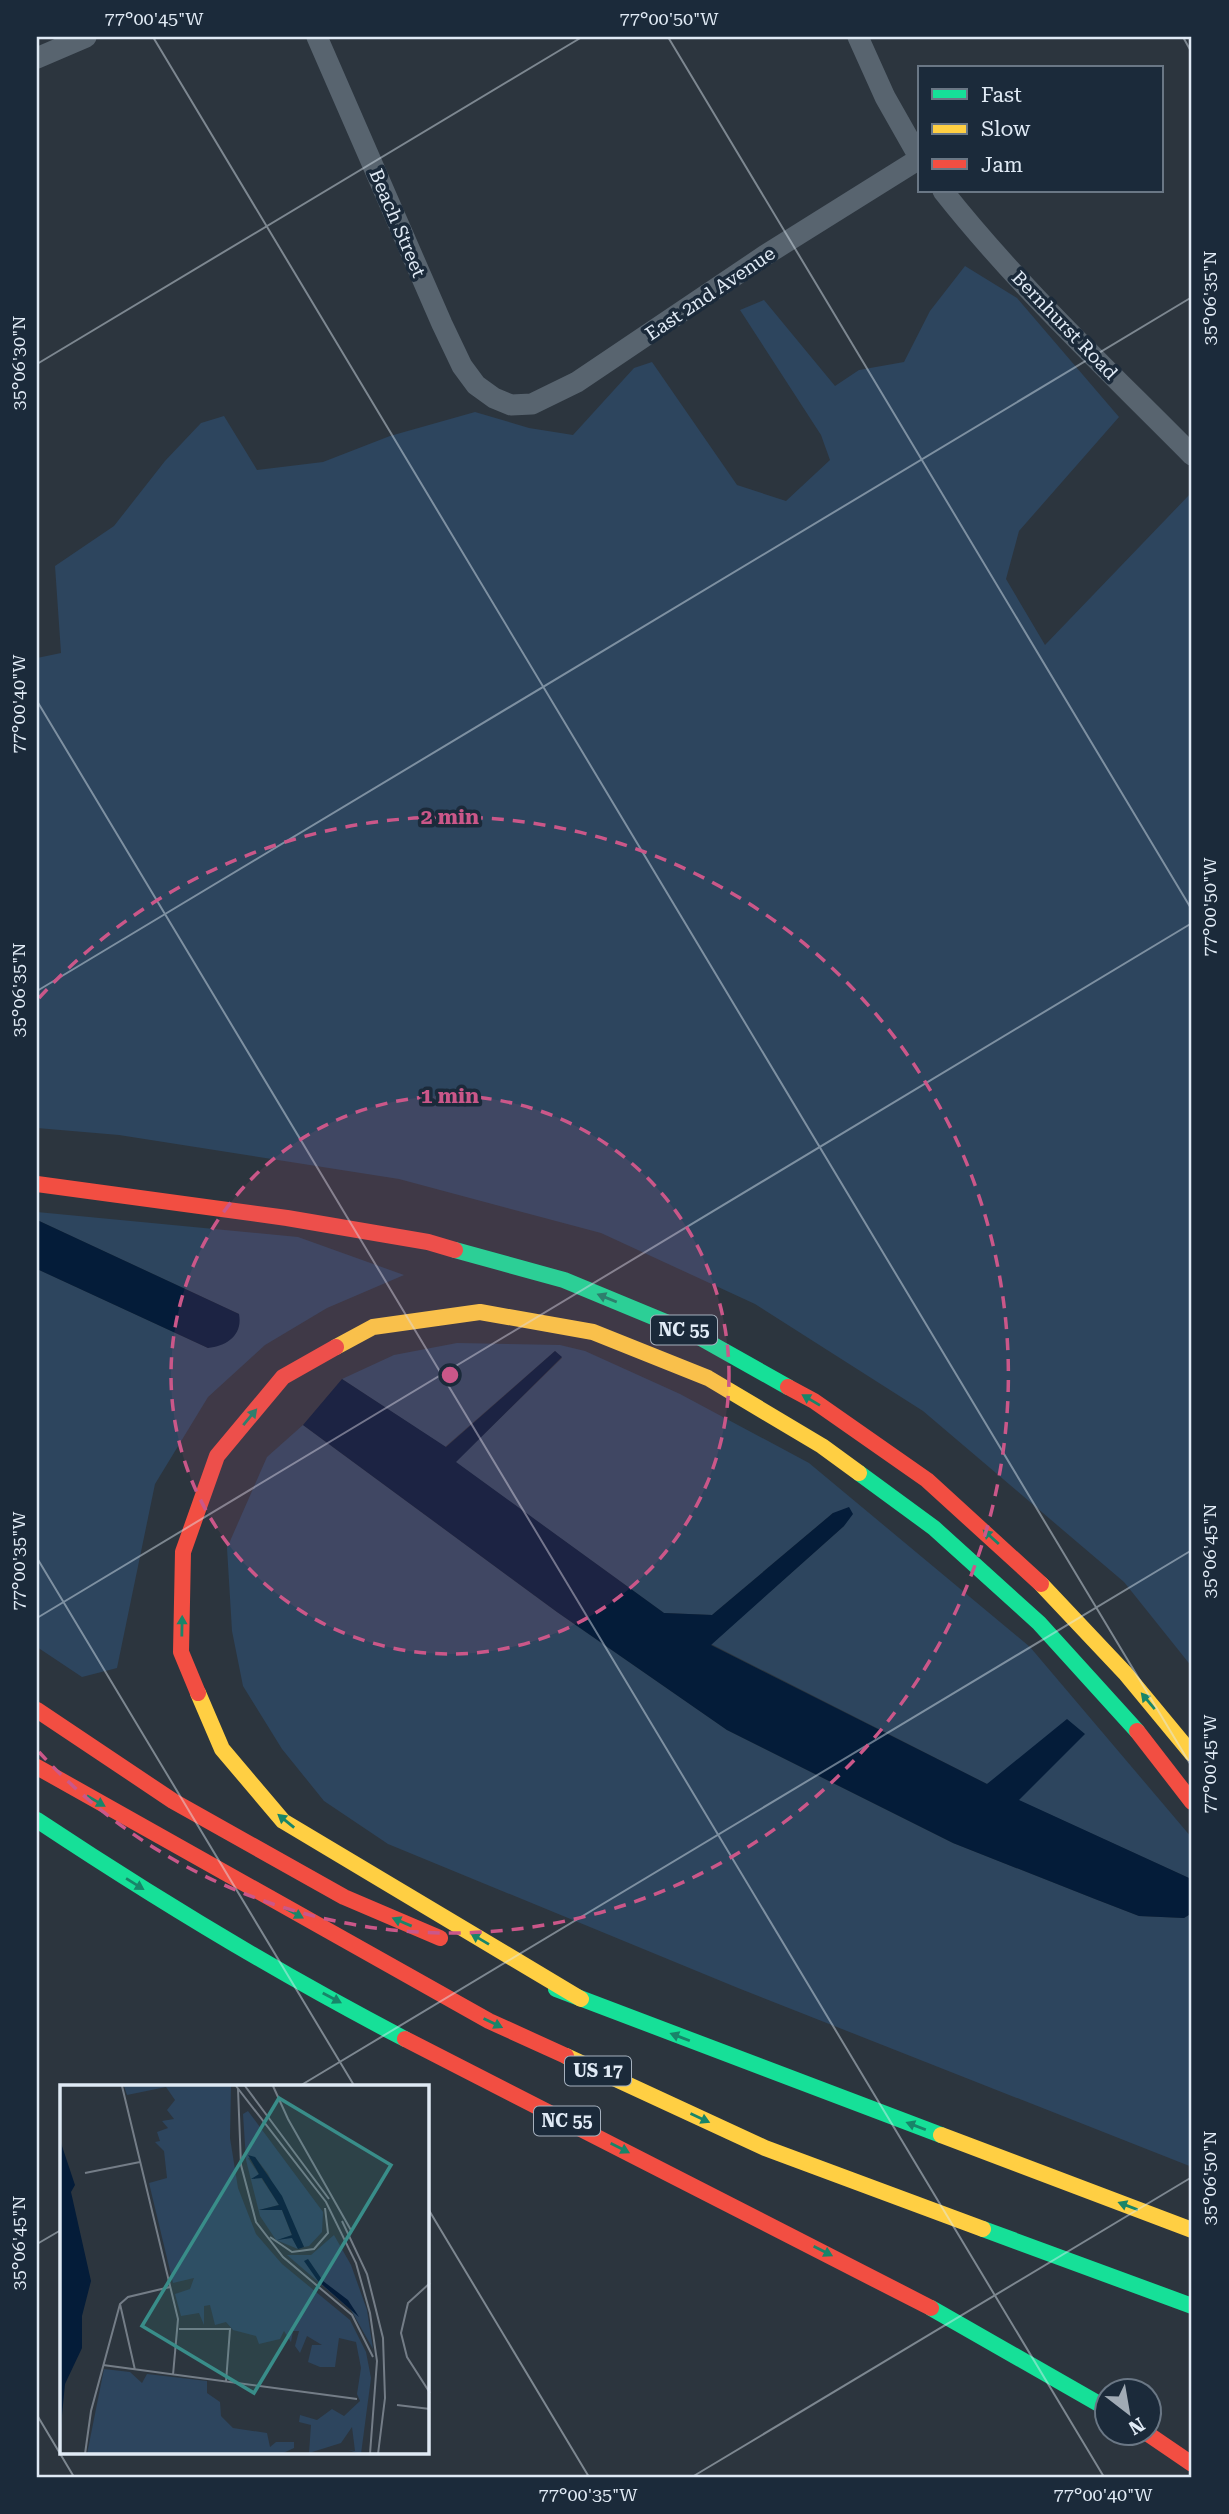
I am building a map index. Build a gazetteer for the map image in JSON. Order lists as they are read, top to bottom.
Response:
{
  "streets": {
    "highway": ["NC 55", "US 17"],
    "street": ["Beach Street", "East 2nd Avenue", "Bernhurst Road"]
  },
  "crossings": [
    ["Beach Street", "East 2nd Avenue"]
  ],
  "legend": ["Fast", "Slow", "Jam"],
  "north": "bottom right",
  "coordinates": [
    "77°00'45\"W",
    "77°00'50\"W",
    "35°06'35\"N",
    "35°06'30\"N",
    "77°00'40\"W",
    "35°06'45\"N",
    "77°00'35\"W",
    "35°06'50\"N"
  ],
  "rings": ["2 min", "1 min"]
}
